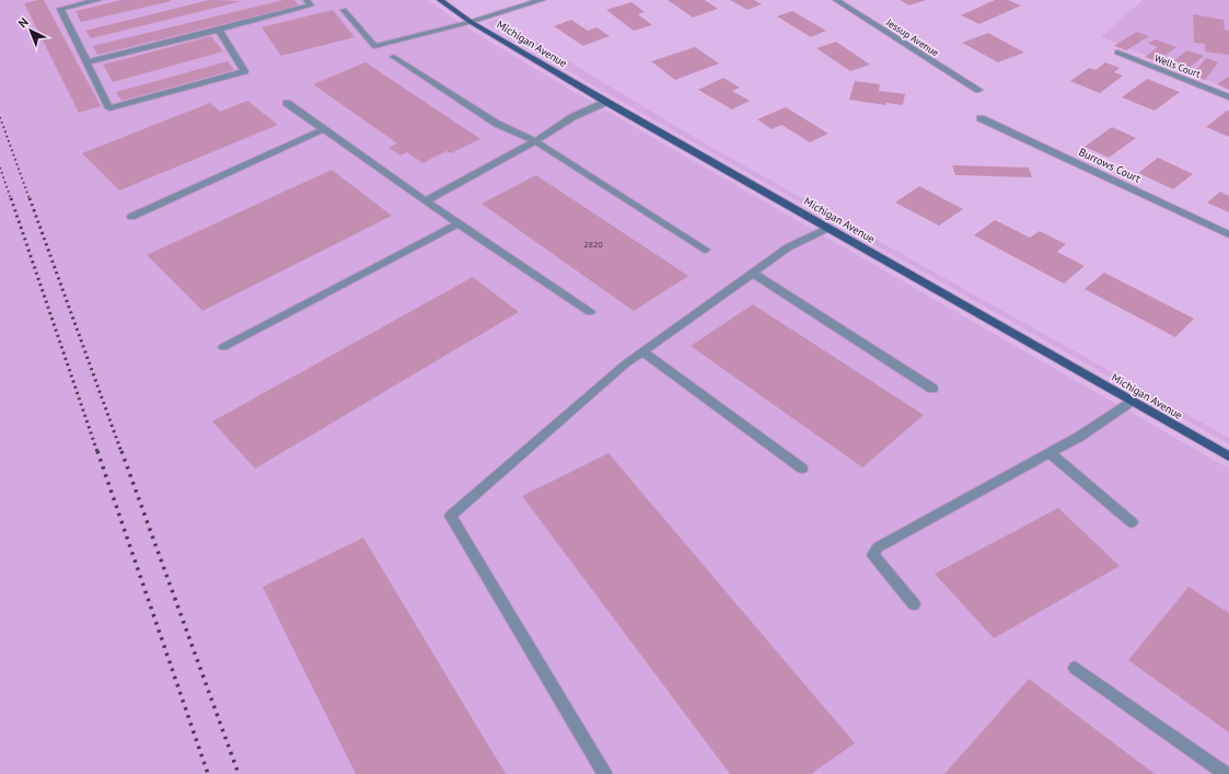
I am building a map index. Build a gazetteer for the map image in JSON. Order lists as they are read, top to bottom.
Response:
{
  "streets": {
    "main road": ["Michigan Avenue"],
    "street": ["Jessup Avenue", "Wells Court", "Burrows Court"]
  },
  "house_numbers": ["2820"],
  "north": "top left"
}
